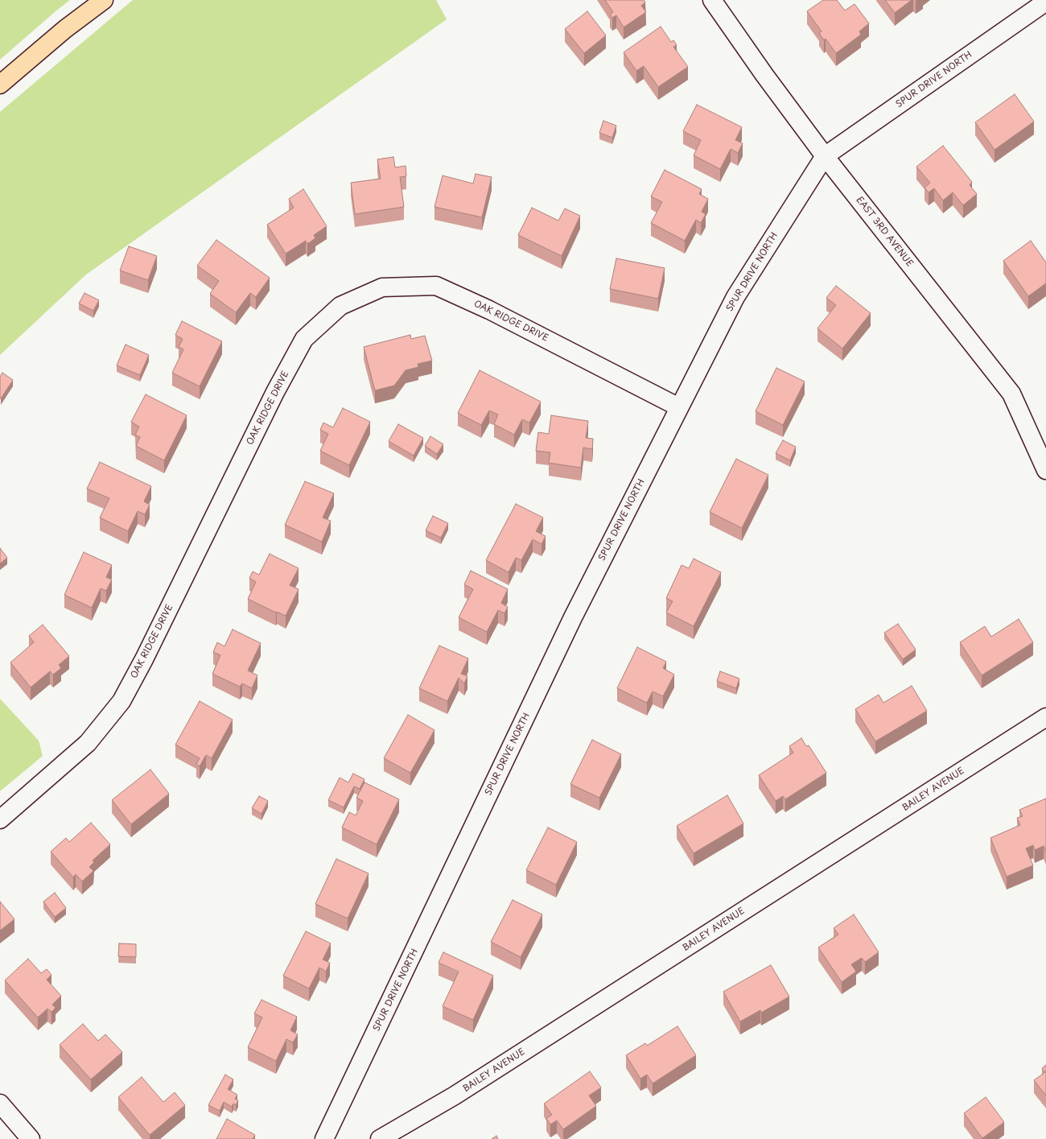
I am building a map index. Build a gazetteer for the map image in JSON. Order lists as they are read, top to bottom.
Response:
{
  "streets": {
    "street": [
      "SPUR DRIVE NORTH",
      "EAST 3RD AVENUE",
      "OAK RIDGE DRIVE",
      "BAILEY AVENUE"
    ]
  },
  "crossings": [
    ["SPUR DRIVE NORTH", "EAST 3RD AVENUE"],
    ["SPUR DRIVE NORTH", "OAK RIDGE DRIVE"]
  ]
}
